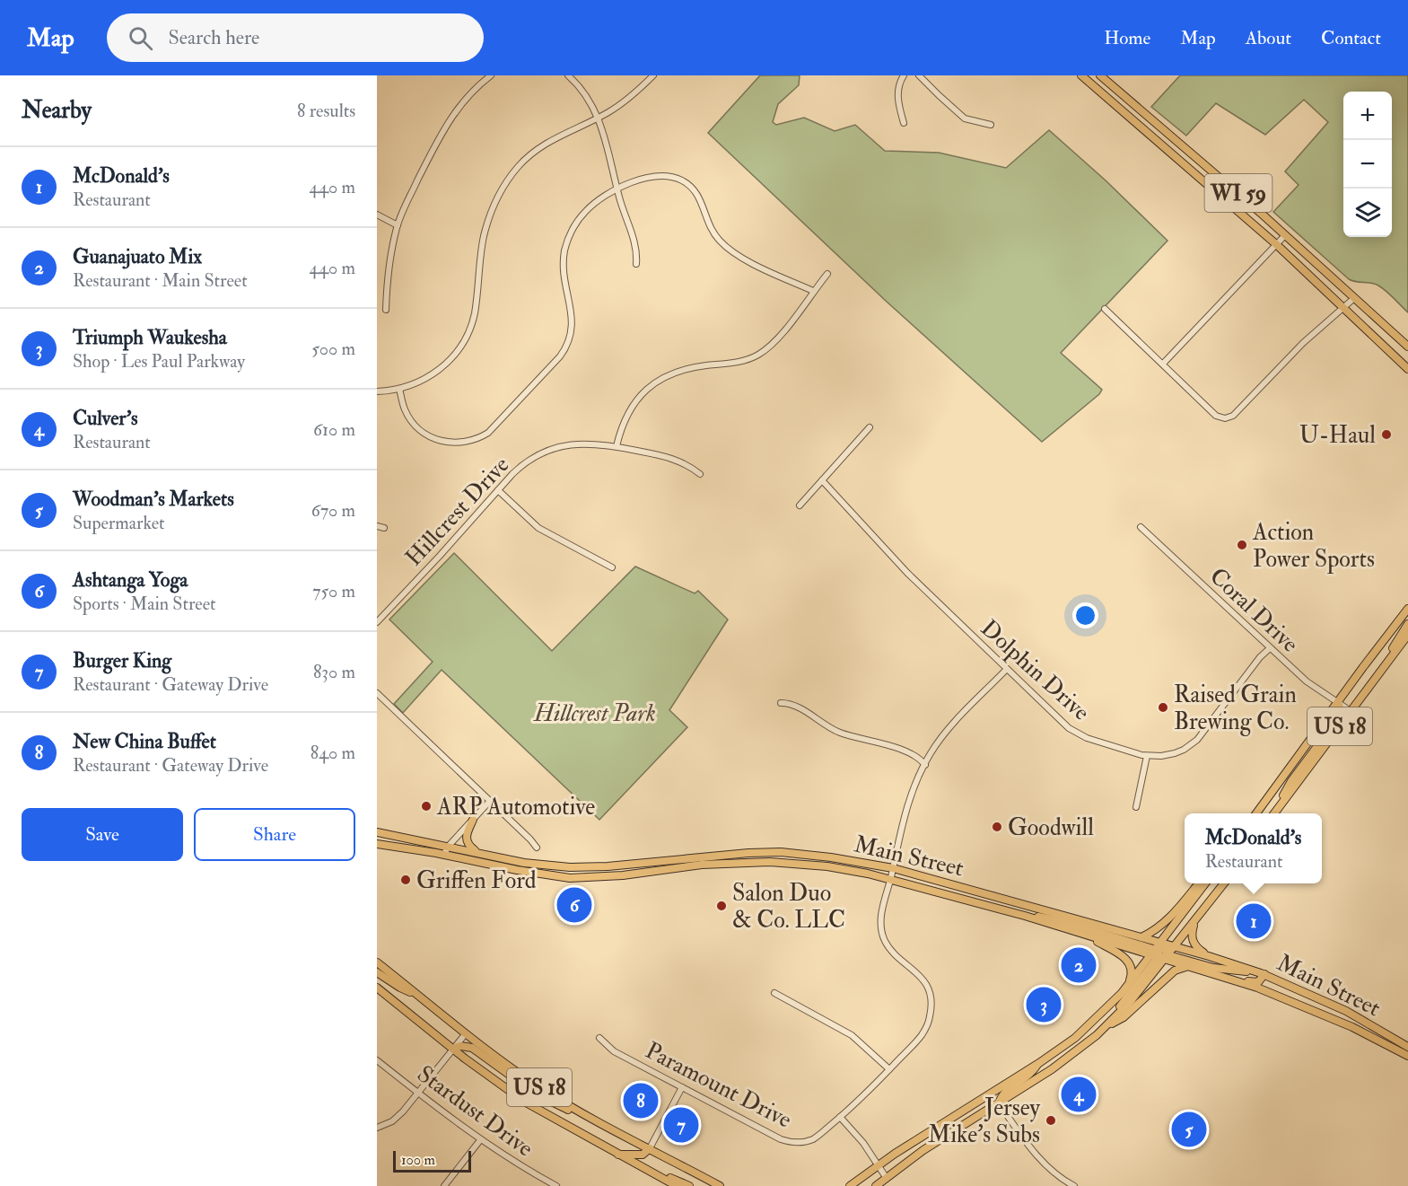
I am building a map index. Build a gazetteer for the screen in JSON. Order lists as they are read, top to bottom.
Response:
{
  "streets": {
    "main road": ["WI 59", "US 18", "Main Street"],
    "street": [
      "Hillcrest Drive",
      "Coral Drive",
      "Dolphin Drive",
      "Paramount Drive",
      "Stardust Drive"
    ]
  },
  "crossings": [
    ["Coral Drive", "Dolphin Drive"],
    ["Coral Drive", "US 18"],
    ["Dolphin Drive", "Paramount Drive"],
    ["Main Street", "Paramount Drive"]
  ],
  "parks": ["Hillcrest Park"],
  "places": [
    "U-Haul",
    "Action Power Sports",
    "Raised Grain Brewing Co.",
    "ARP Automotive",
    "Goodwill",
    "Griffen Ford",
    "Salon Duo & Co. LLC",
    "Jersey Mike's Subs"
  ],
  "scale_bar": "100 m",
  "page": {
    "header": "Map",
    "search": "Search here",
    "nav": [
      "Home",
      "Map",
      "About",
      "Contact"
    ],
    "heading": ["Nearby", "8 results"],
    "map_buttons": ["+", "−"],
    "list": [
      {
        "mark": "1",
        "name": "McDonald's",
        "note": "Restaurant",
        "value": "440 m"
      },
      {
        "mark": "2",
        "name": "Guanajuato Mix",
        "note": "Restaurant · Main Street",
        "value": "440 m"
      },
      {
        "mark": "3",
        "name": "Triumph Waukesha",
        "note": "Shop · Les Paul Parkway",
        "value": "500 m"
      },
      {
        "mark": "4",
        "name": "Culver's",
        "note": "Restaurant",
        "value": "610 m"
      },
      {
        "mark": "5",
        "name": "Woodman's Markets",
        "note": "Supermarket",
        "value": "670 m"
      },
      {
        "mark": "6",
        "name": "Ashtanga Yoga",
        "note": "Sports · Main Street",
        "value": "750 m"
      },
      {
        "mark": "7",
        "name": "Burger King",
        "note": "Restaurant · Gateway Drive",
        "value": "830 m"
      },
      {
        "mark": "8",
        "name": "New China Buffet",
        "note": "Restaurant · Gateway Drive",
        "value": "840 m"
      }
    ],
    "buttons": ["Save", "Share"],
    "popup": ["McDonald's", "Restaurant"],
    "pins": [
      "6",
      "1",
      "2",
      "3",
      "4",
      "8",
      "7",
      "5"
    ],
    "scale": "100 m"
  }
}
